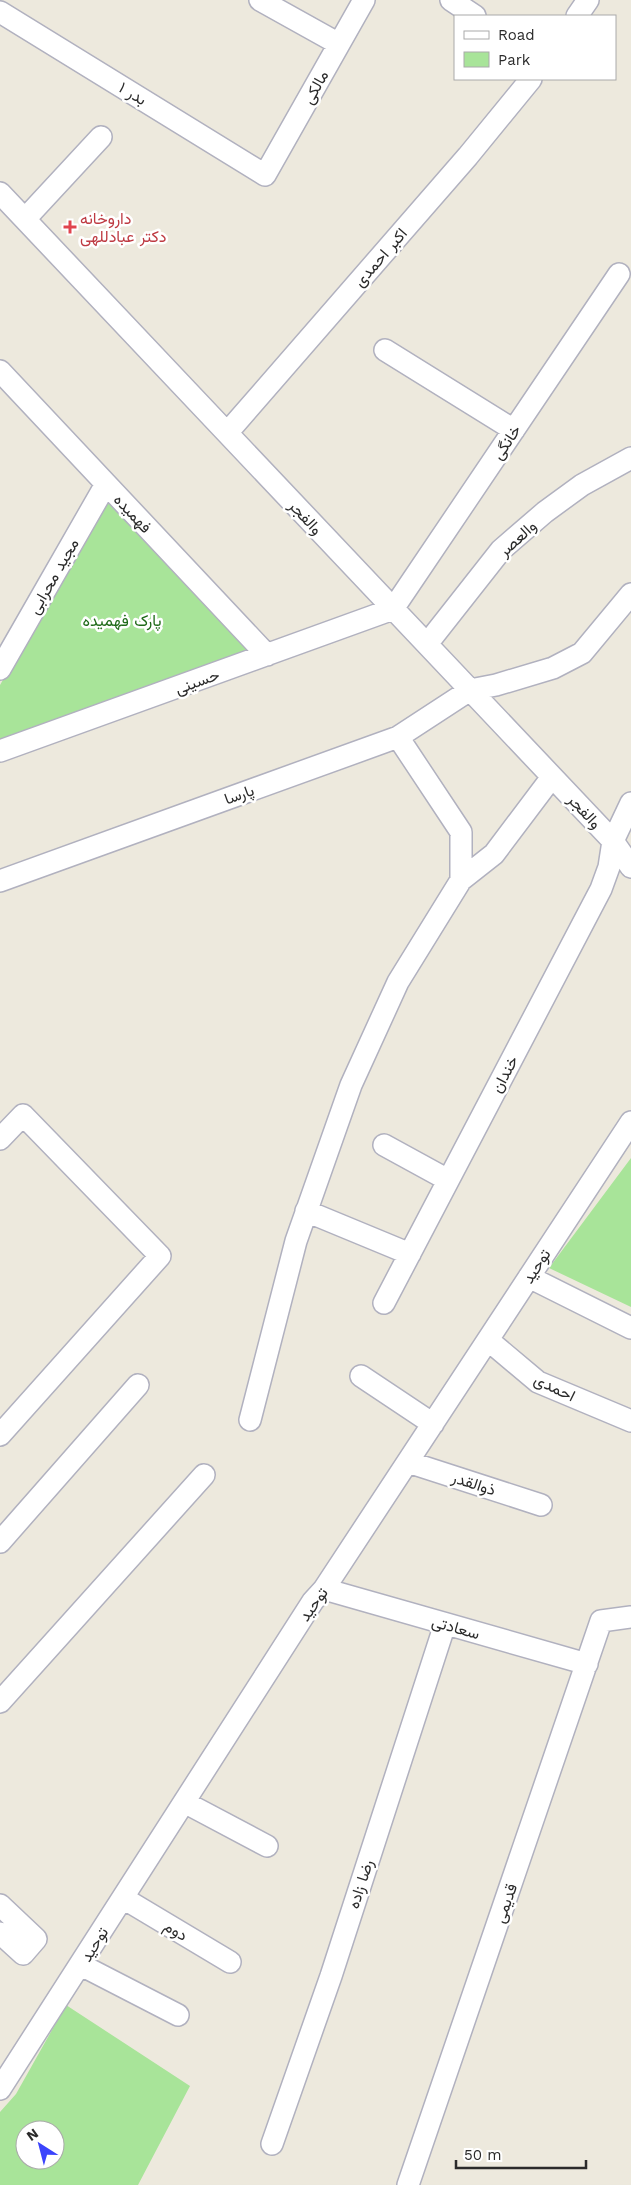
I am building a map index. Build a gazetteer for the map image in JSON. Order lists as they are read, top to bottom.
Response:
{
  "streets": {
    "street": [
      "مالکی",
      "بدر ۱",
      "اکبر احمدی",
      "خانگی",
      "فهمیده",
      "والفجر",
      "والعصر",
      "مجید محرابی",
      "حسینی",
      "پارسا",
      "خندان",
      "توحید",
      "احمدی",
      "ذوالقدر",
      "سعادتی",
      "رضا زاده",
      "قدیمی",
      "دوم"
    ]
  },
  "crossings": [
    ["مالکی", "بدر ۱"],
    ["اکبر احمدی", "والفجر"],
    ["خانگی", "والفجر"],
    ["خانگی", "حسینی"],
    ["فهمیده", "مجید محرابی"],
    ["فهمیده", "حسینی"],
    ["والفجر", "والعصر"],
    ["والفجر", "حسینی"],
    ["والفجر", "پارسا"],
    ["والفجر", "خندان"],
    ["توحید", "احمدی"],
    ["توحید", "ذوالقدر"],
    ["توحید", "سعادتی"],
    ["توحید", "دوم"],
    ["سعادتی", "رضا زاده"],
    ["سعادتی", "قدیمی"]
  ],
  "parks": ["پارک فهمیده"],
  "places": {
    "health": ["داروخانه دکتر عبادللهی"]
  },
  "legend": ["Road", "Park"],
  "scale_bar": "50 m",
  "north": "top left"
}
